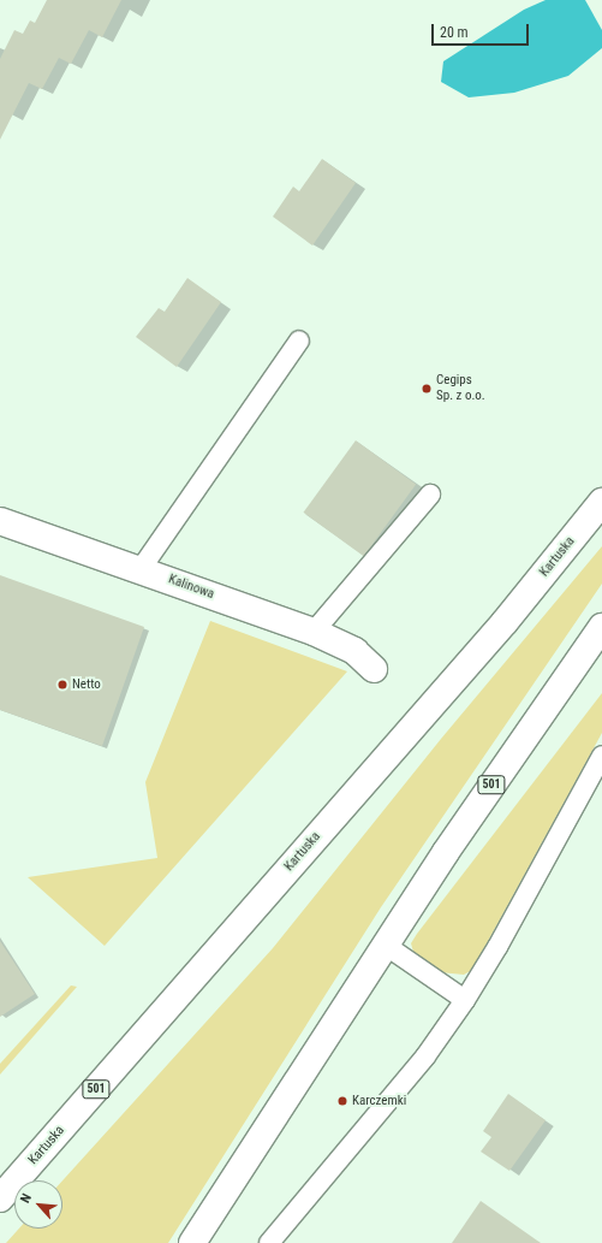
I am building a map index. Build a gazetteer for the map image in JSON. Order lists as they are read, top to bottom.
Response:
{
  "streets": {
    "main road": ["Kartuska", "Kalinowa", "501"]
  },
  "places": ["Cegips Sp. z o.o.", "Netto", "Karczemki"],
  "scale_bar": "20 m",
  "north": "top left"
}
